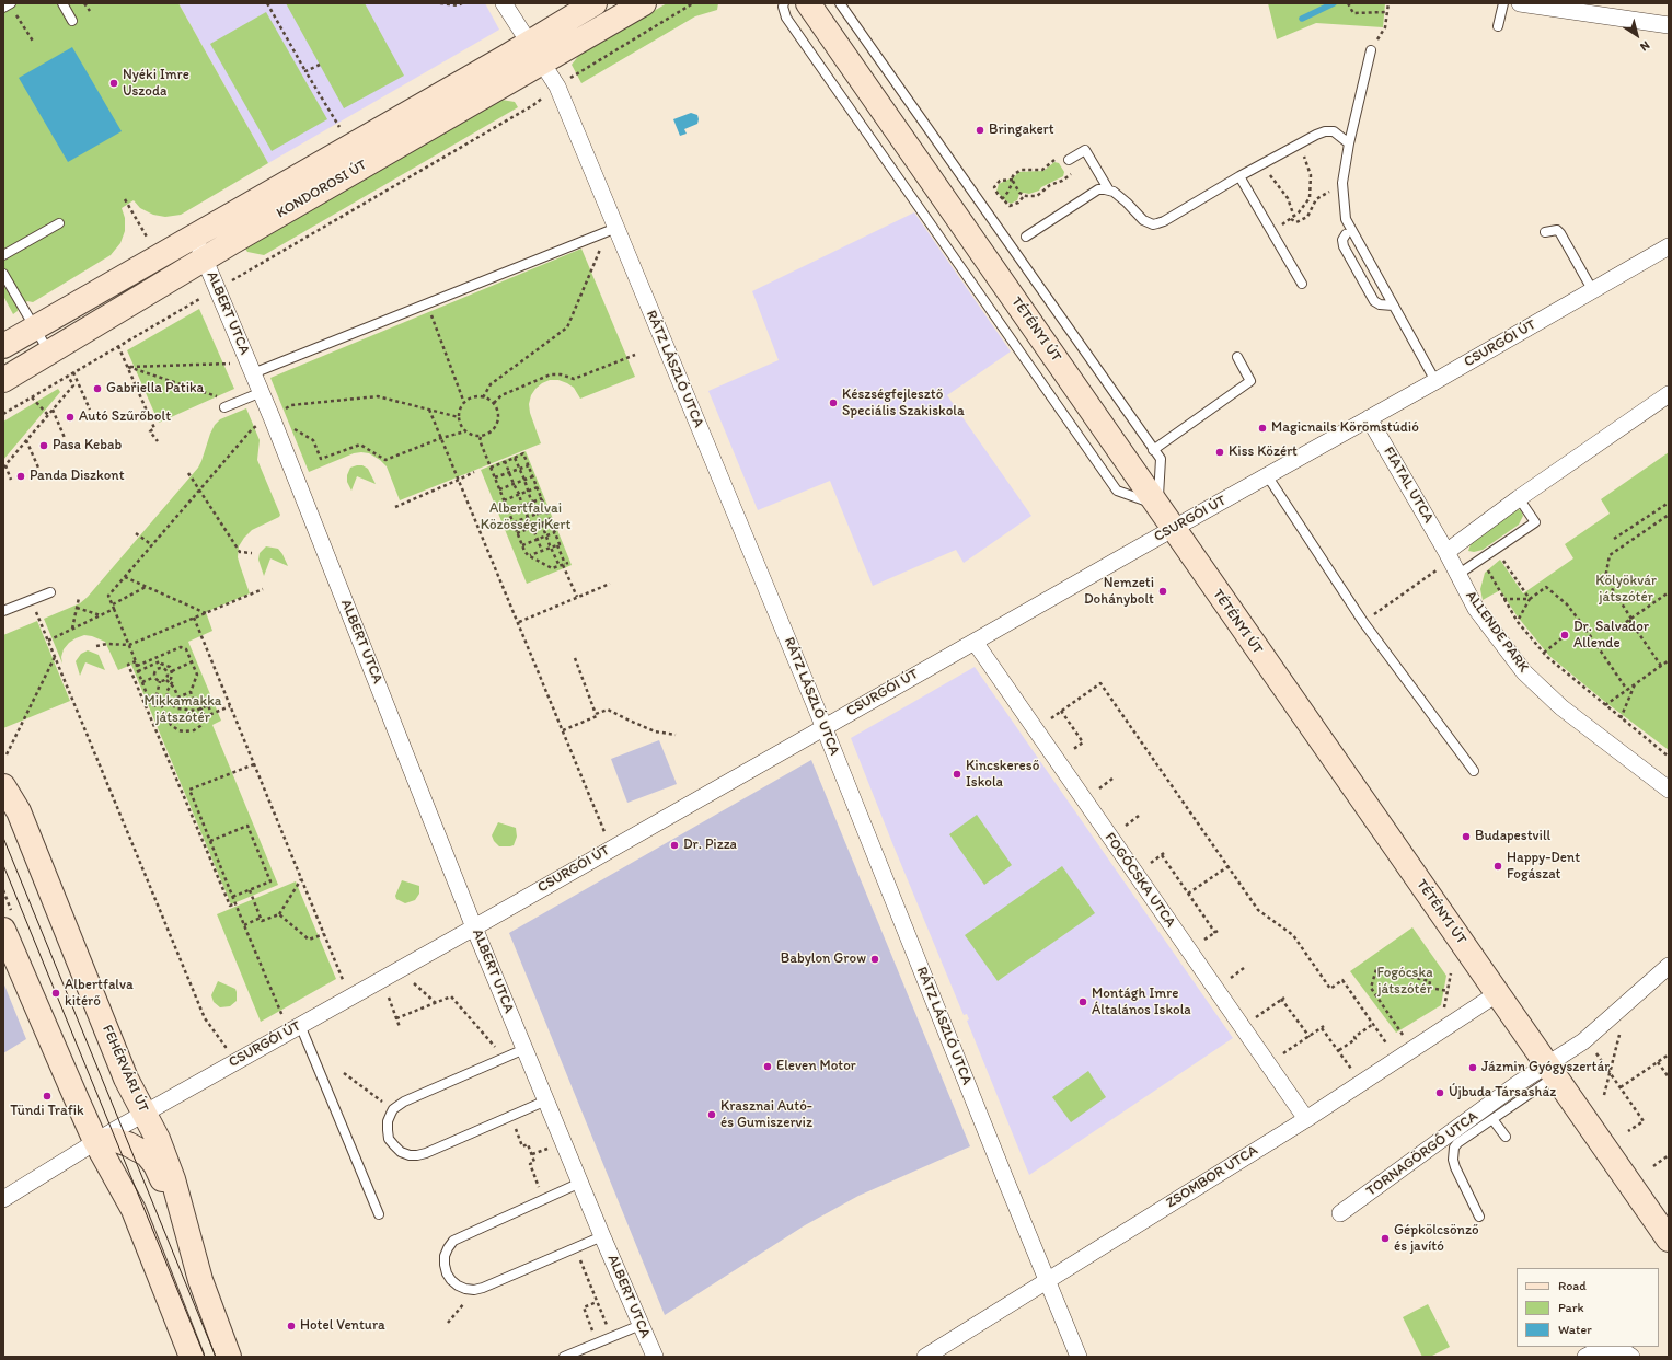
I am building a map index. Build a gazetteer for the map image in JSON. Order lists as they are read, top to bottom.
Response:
{
  "streets": {
    "street": [
      "KONDOROSI ÚT",
      "ALBERT UTCA",
      "TÉTÉNYI ÚT",
      "CSURGÓI ÚT",
      "RÁTZ LÁSZLÓ UTCA",
      "FIATAL UTCA",
      "ALLENDE PARK",
      "FOGÓCSKA UTCA",
      "FEHÉRVÁRI ÚT",
      "TORNAGÖRGŐ UTCA",
      "ZSOMBOR UTCA"
    ]
  },
  "crossings": [
    ["KONDOROSI ÚT", "ALBERT UTCA"],
    ["KONDOROSI ÚT", "RÁTZ LÁSZLÓ UTCA"],
    ["ALBERT UTCA", "CSURGÓI ÚT"],
    ["TÉTÉNYI ÚT", "CSURGÓI ÚT"],
    ["TÉTÉNYI ÚT", "TORNAGÖRGŐ UTCA"],
    ["TÉTÉNYI ÚT", "ZSOMBOR UTCA"],
    ["CSURGÓI ÚT", "RÁTZ LÁSZLÓ UTCA"],
    ["CSURGÓI ÚT", "FIATAL UTCA"],
    ["CSURGÓI ÚT", "FOGÓCSKA UTCA"],
    ["CSURGÓI ÚT", "FEHÉRVÁRI ÚT"],
    ["RÁTZ LÁSZLÓ UTCA", "ZSOMBOR UTCA"],
    ["FIATAL UTCA", "ALLENDE PARK"],
    ["FOGÓCSKA UTCA", "ZSOMBOR UTCA"]
  ],
  "parks": [
    "Albertfalvai Közösségi Kert",
    "Kölyökvár játszótér",
    "Mikkamakka játszótér",
    "Fogócska játszótér"
  ],
  "places": [
    "Nyéki Imre Uszoda",
    "Bringakert",
    "Gabriella Patika",
    "Készségfejlesztő Speciális Szakiskola",
    "Autó Szűrőbolt",
    "Magicnails Körömstúdió",
    "Pasa Kebab",
    "Kiss Közért",
    "Panda Diszkont",
    "Nemzeti Dohánybolt",
    "Dr. Salvador Allende",
    "Kincskereső Iskola",
    "Budapestvill",
    "Dr. Pizza",
    "Happy-Dent Fogászat",
    "Babylon Grow",
    "Albertfalva kitérő",
    "Montágh Imre Általános Iskola",
    "Eleven Motor",
    "Jázmin Gyógyszertár",
    "Újbuda Társasház",
    "Tündi Trafik",
    "Krasznai Autó- és Gumiszerviz",
    "Gépkölcsönző és javító",
    "Hotel Ventura"
  ],
  "legend": ["Road", "Park", "Water"],
  "north": "bottom right"
}
